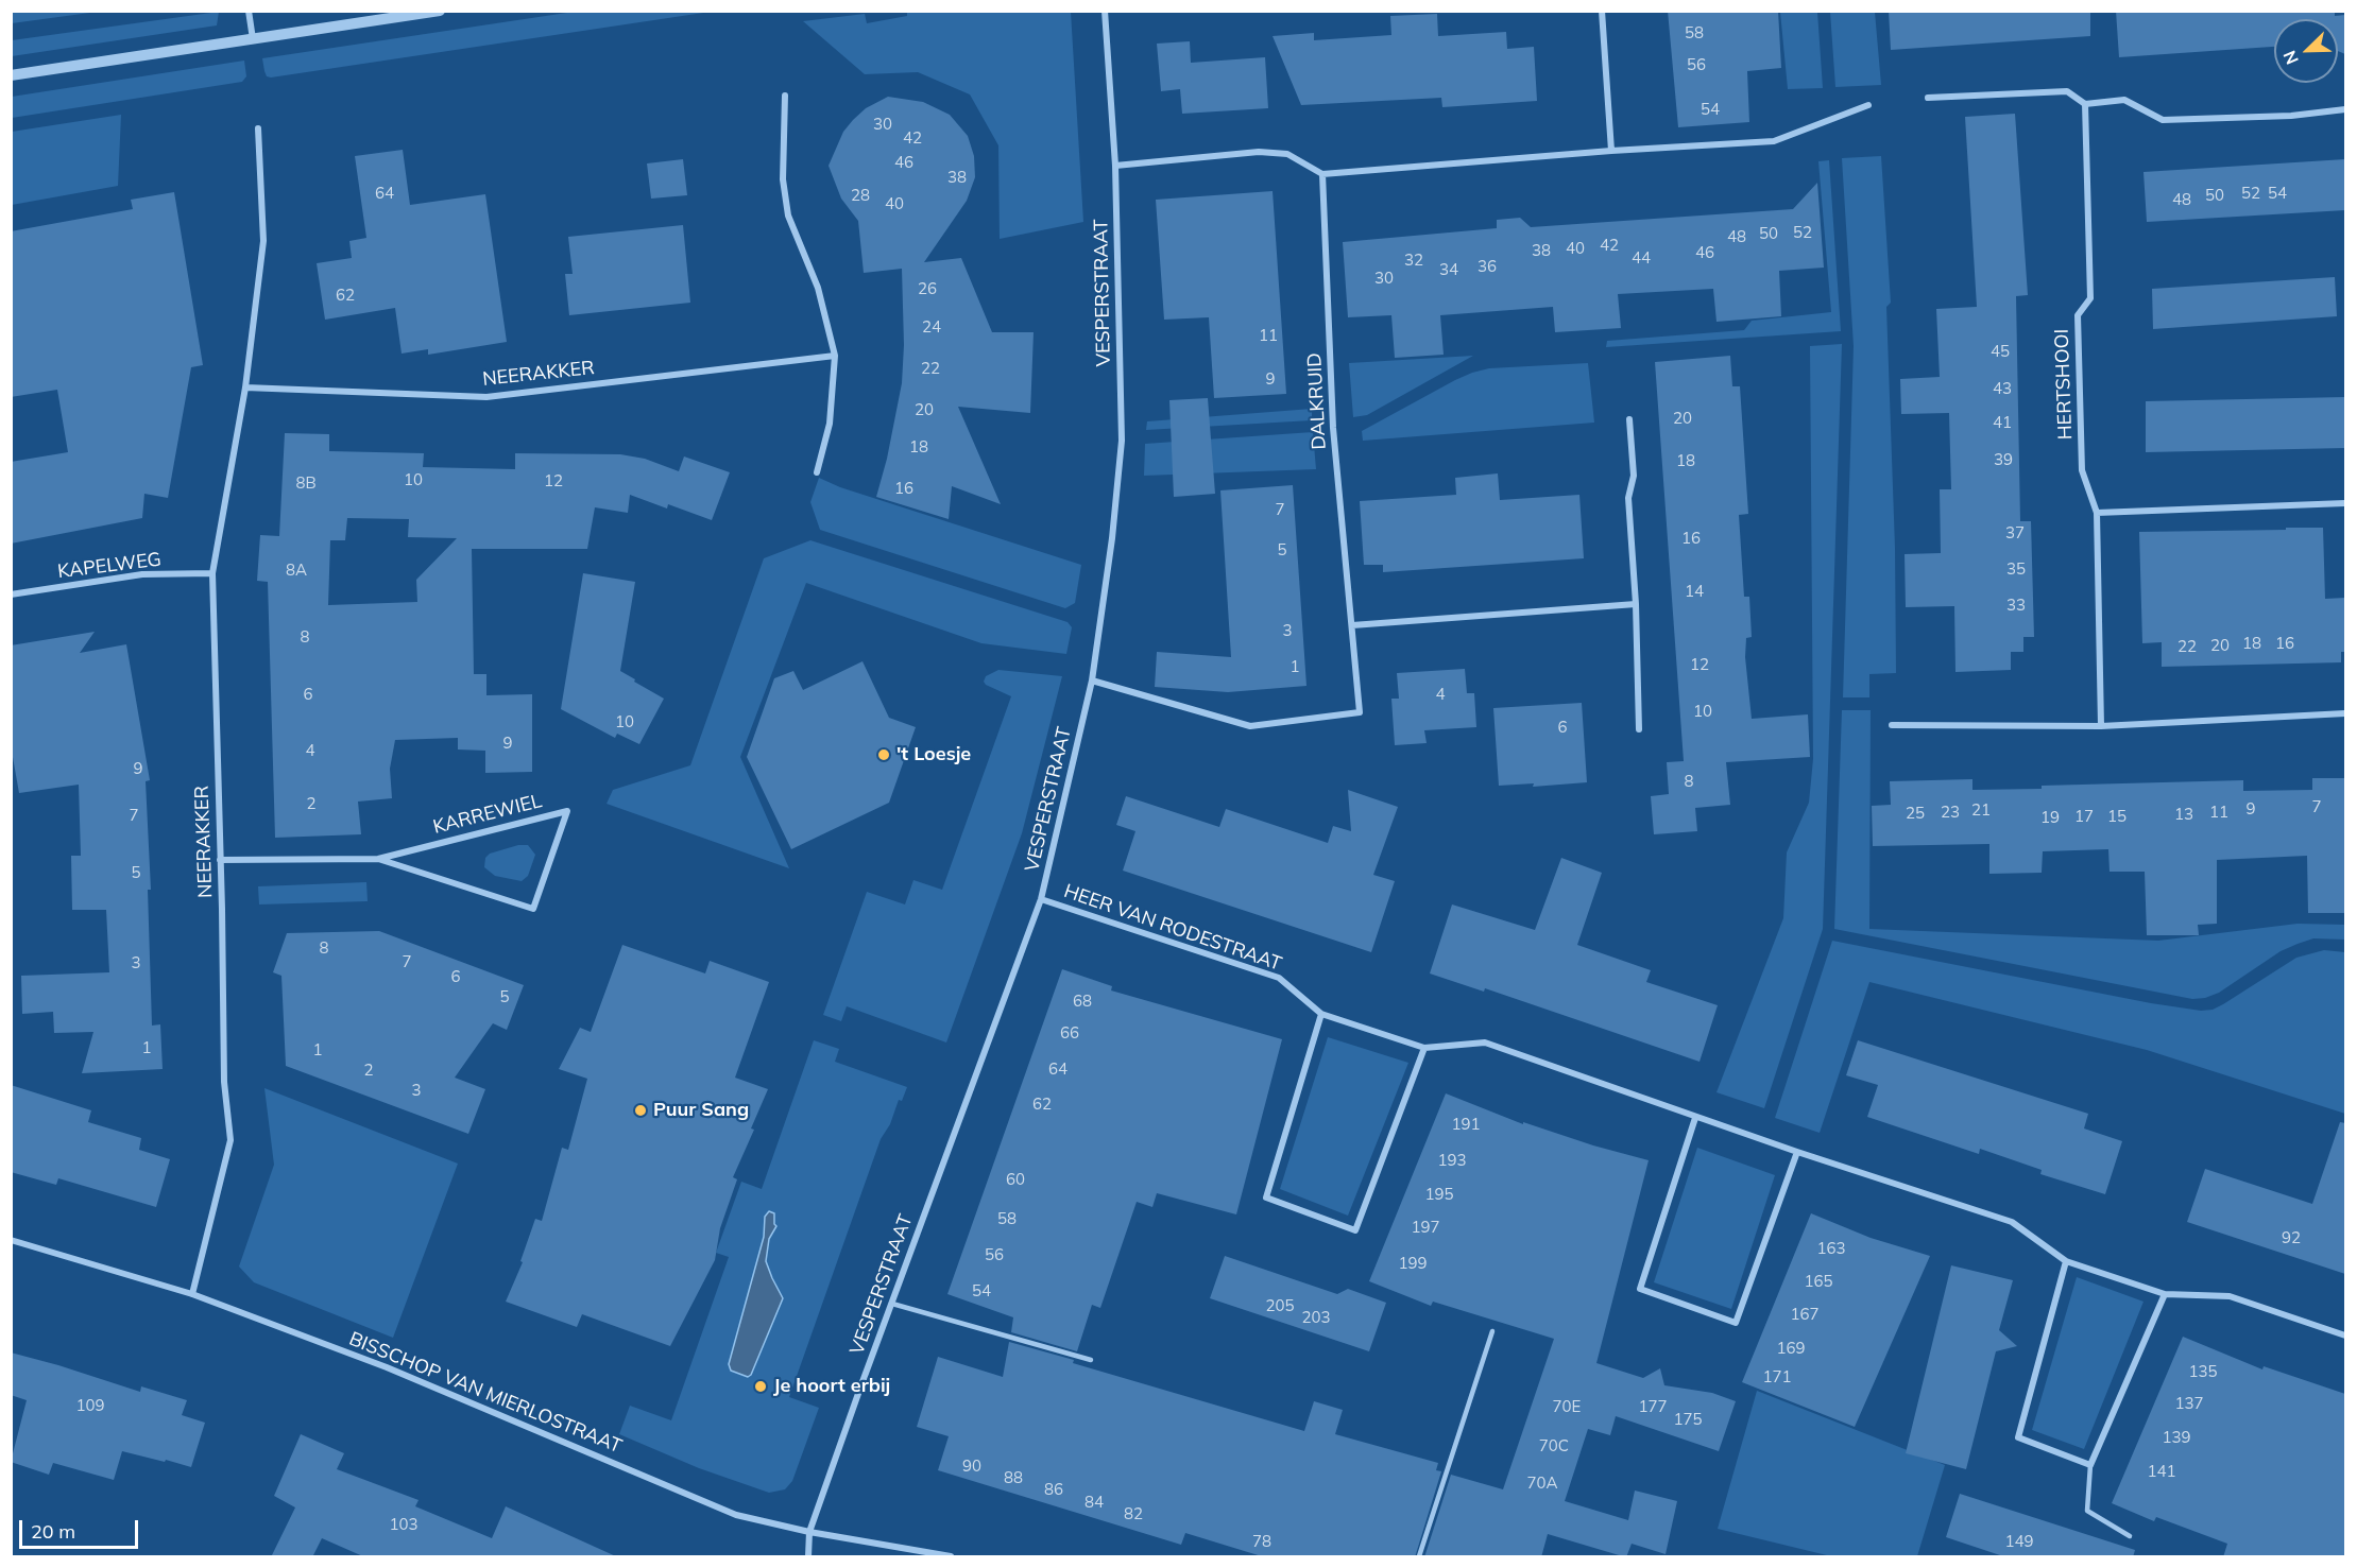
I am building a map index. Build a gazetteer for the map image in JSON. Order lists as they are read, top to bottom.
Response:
{
  "streets": {
    "street": [
      "VESPERSTRAAT",
      "NEERAKKER",
      "HERTSHOOI",
      "DALKRUID",
      "KAPELWEG",
      "KARREWIEL",
      "HEER VAN RODESTRAAT",
      "BISSCHOP VAN MIERLOSTRAAT"
    ]
  },
  "crossings": [
    ["VESPERSTRAAT", "DALKRUID"],
    ["VESPERSTRAAT", "HEER VAN RODESTRAAT"],
    ["VESPERSTRAAT", "BISSCHOP VAN MIERLOSTRAAT"],
    ["NEERAKKER", "KAPELWEG"],
    ["NEERAKKER", "KARREWIEL"],
    ["NEERAKKER", "BISSCHOP VAN MIERLOSTRAAT"]
  ],
  "places": ["'t Loesje", "Puur Sang", "Je hoort erbij"],
  "house_numbers": [
    "58",
    "56",
    "54",
    "30",
    "42",
    "46",
    "38",
    "64",
    "52",
    "54",
    "28",
    "50",
    "48",
    "40",
    "52",
    "50",
    "48",
    "42",
    "40",
    "38",
    "46",
    "44",
    "32",
    "36",
    "34",
    "30",
    "26",
    "62",
    "24",
    "11",
    "45",
    "22",
    "9",
    "43",
    "20",
    "20",
    "41",
    "18",
    "39",
    "18",
    "10",
    "12",
    "8B",
    "16",
    "7",
    "37",
    "16",
    "5",
    "35",
    "8A",
    "14",
    "33",
    "3",
    "8",
    "18",
    "16",
    "20",
    "22",
    "12",
    "1",
    "6",
    "4",
    "10",
    "10",
    "6",
    "9",
    "4",
    "9",
    "8",
    "2",
    "7",
    "9",
    "21",
    "23",
    "11",
    "25",
    "13",
    "7",
    "17",
    "15",
    "19",
    "5",
    "8",
    "7",
    "3",
    "6",
    "5",
    "68",
    "66",
    "1",
    "1",
    "64",
    "2",
    "3",
    "62",
    "191",
    "193",
    "60",
    "195",
    "58",
    "197",
    "92",
    "163",
    "56",
    "199",
    "165",
    "54",
    "205",
    "167",
    "203",
    "169",
    "135",
    "171",
    "137",
    "109",
    "70E",
    "177",
    "175",
    "139",
    "70C",
    "90",
    "141",
    "88",
    "70A",
    "86",
    "84",
    "82",
    "103",
    "78",
    "149"
  ],
  "scale_bar": "20 m",
  "north": "bottom left"
}
